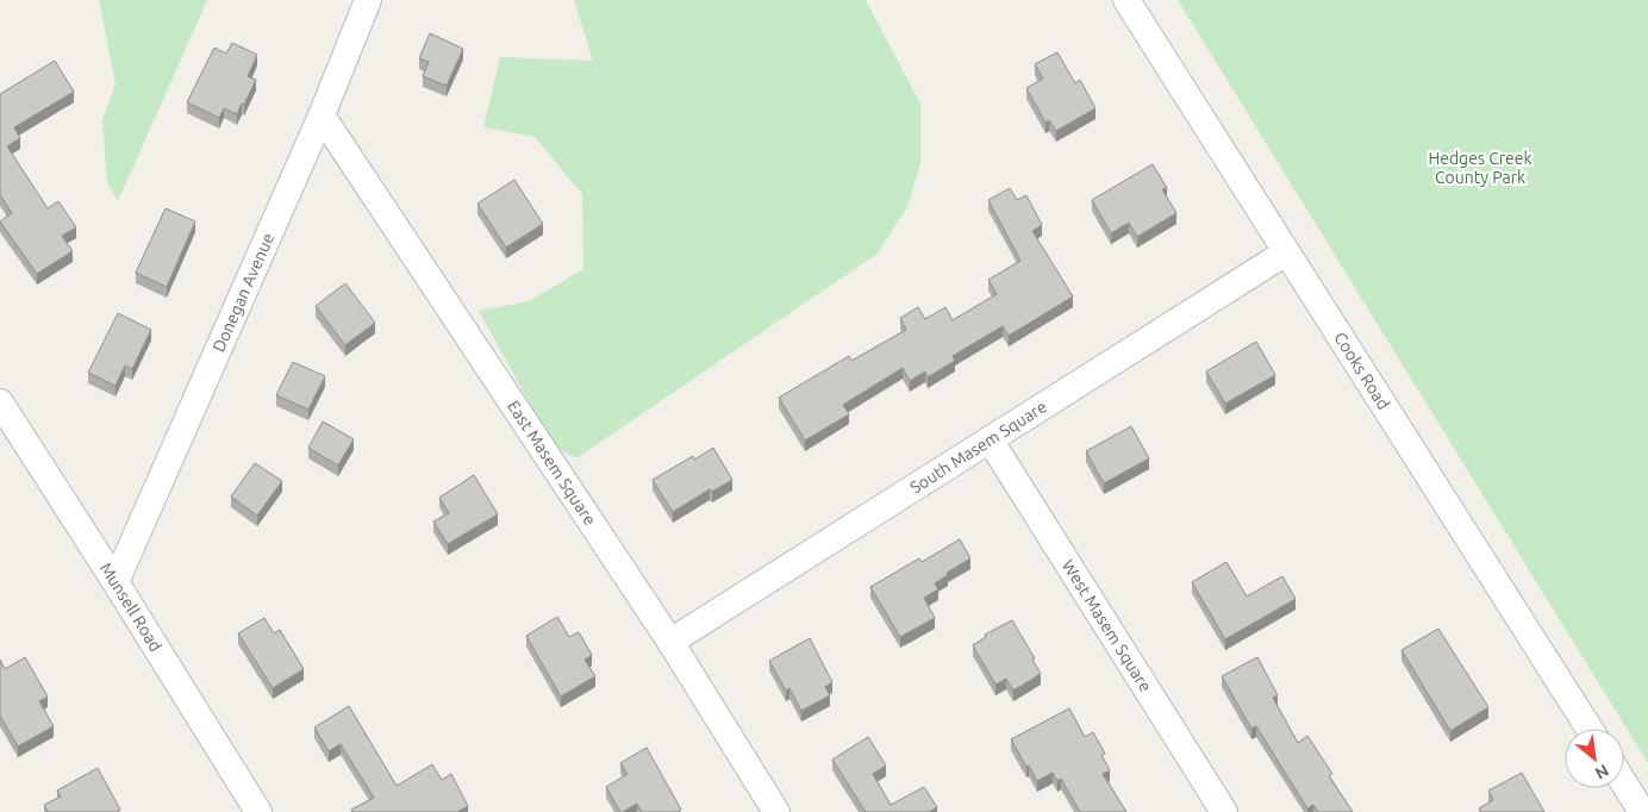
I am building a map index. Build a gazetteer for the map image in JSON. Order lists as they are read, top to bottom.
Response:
{
  "streets": {
    "street": [
      "Donegan Avenue",
      "Cooks Road",
      "South Masem Square",
      "East Masem Square",
      "Munsell Road",
      "West Masem Square"
    ]
  },
  "crossings": [
    ["Donegan Avenue", "East Masem Square"],
    ["Donegan Avenue", "Munsell Road"],
    ["Cooks Road", "South Masem Square"],
    ["South Masem Square", "East Masem Square"],
    ["South Masem Square", "West Masem Square"]
  ],
  "parks": ["Hedges Creek County Park"],
  "north": "bottom right"
}
